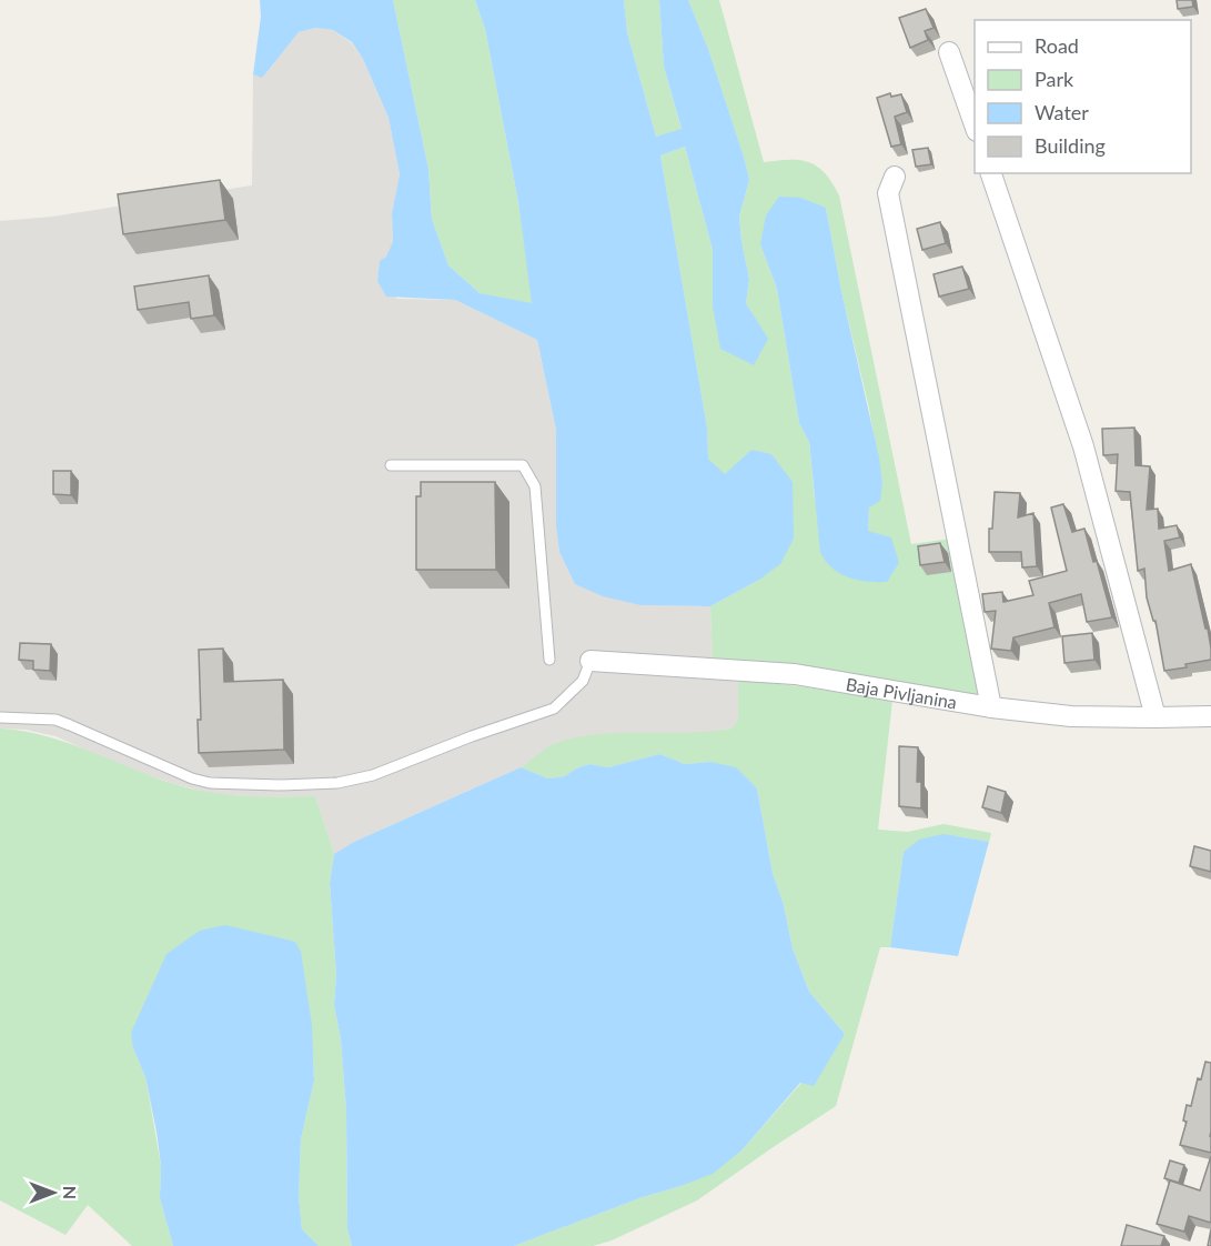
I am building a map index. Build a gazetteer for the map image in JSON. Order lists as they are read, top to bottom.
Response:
{
  "streets": {
    "street": ["Baja Pivljanina"]
  },
  "legend": [
    "Road",
    "Park",
    "Water",
    "Building"
  ],
  "north": "right"
}
